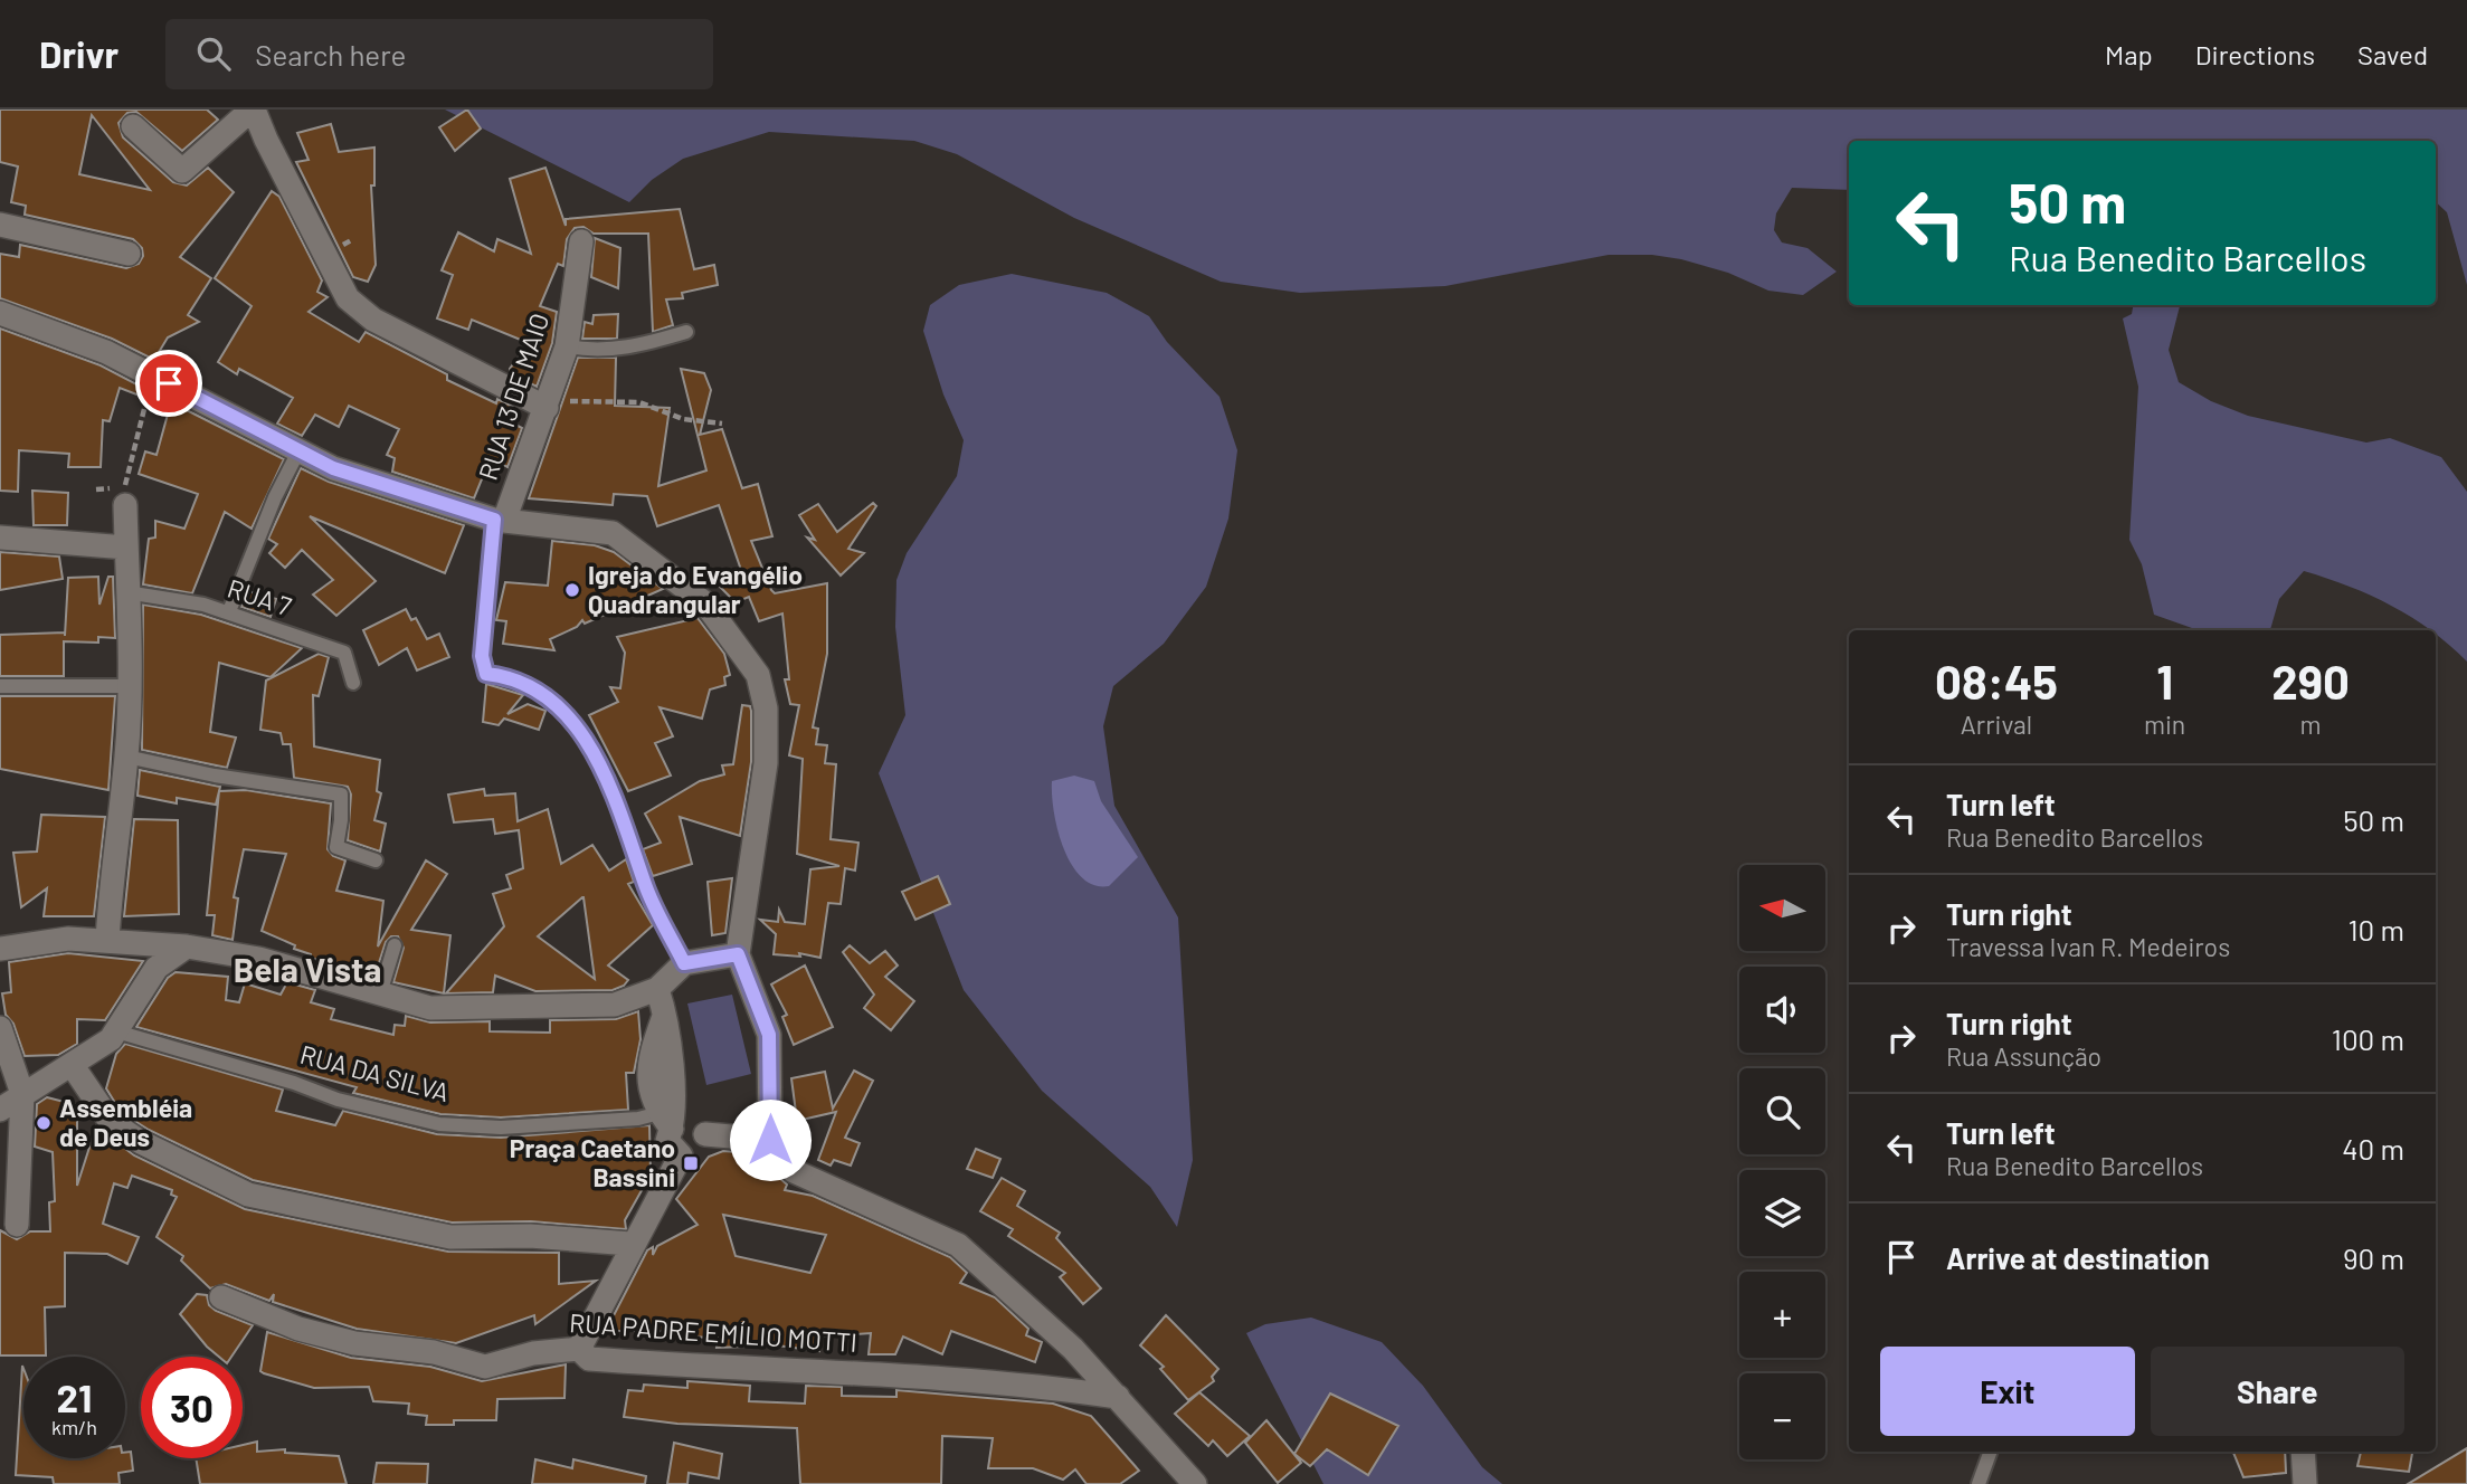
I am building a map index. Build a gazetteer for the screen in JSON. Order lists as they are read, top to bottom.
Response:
{
  "streets": {
    "street": ["RUA 13 DE MAIO", "RUA PADRE EMÍLIO MOTTI"],
    "lane": ["RUA 7", "RUA DA SILVA"]
  },
  "districts": ["Bela Vista"],
  "places": {
    "other": ["Igreja do Evangélio Quadrangular", "Assembléia de Deus"],
    "transit": ["Praça Caetano Bassini"]
  },
  "north": "left",
  "page": {
    "header": "Drivr",
    "search": "Search here",
    "nav": ["Map", "Directions", "Saved"],
    "turn": ["50 m", "Rua Benedito Barcellos"],
    "eta": [
      "08:45",
      "Arrival",
      "1",
      "min",
      "290",
      "m"
    ],
    "list": [
      {
        "name": "Turn left",
        "note": "Rua Benedito Barcellos",
        "value": "50 m"
      },
      {
        "name": "Turn right",
        "note": "Travessa Ivan R. Medeiros",
        "value": "10 m"
      },
      {
        "name": "Turn right",
        "note": "Rua Assunção",
        "value": "100 m"
      },
      {
        "name": "Turn left",
        "note": "Rua Benedito Barcellos",
        "value": "40 m"
      },
      {
        "name": "Arrive at destination",
        "value": "90 m"
      }
    ],
    "map_buttons": ["+", "−"],
    "buttons": ["Exit", "Share"],
    "speed": "21 km/h",
    "limit": "30"
  }
}
